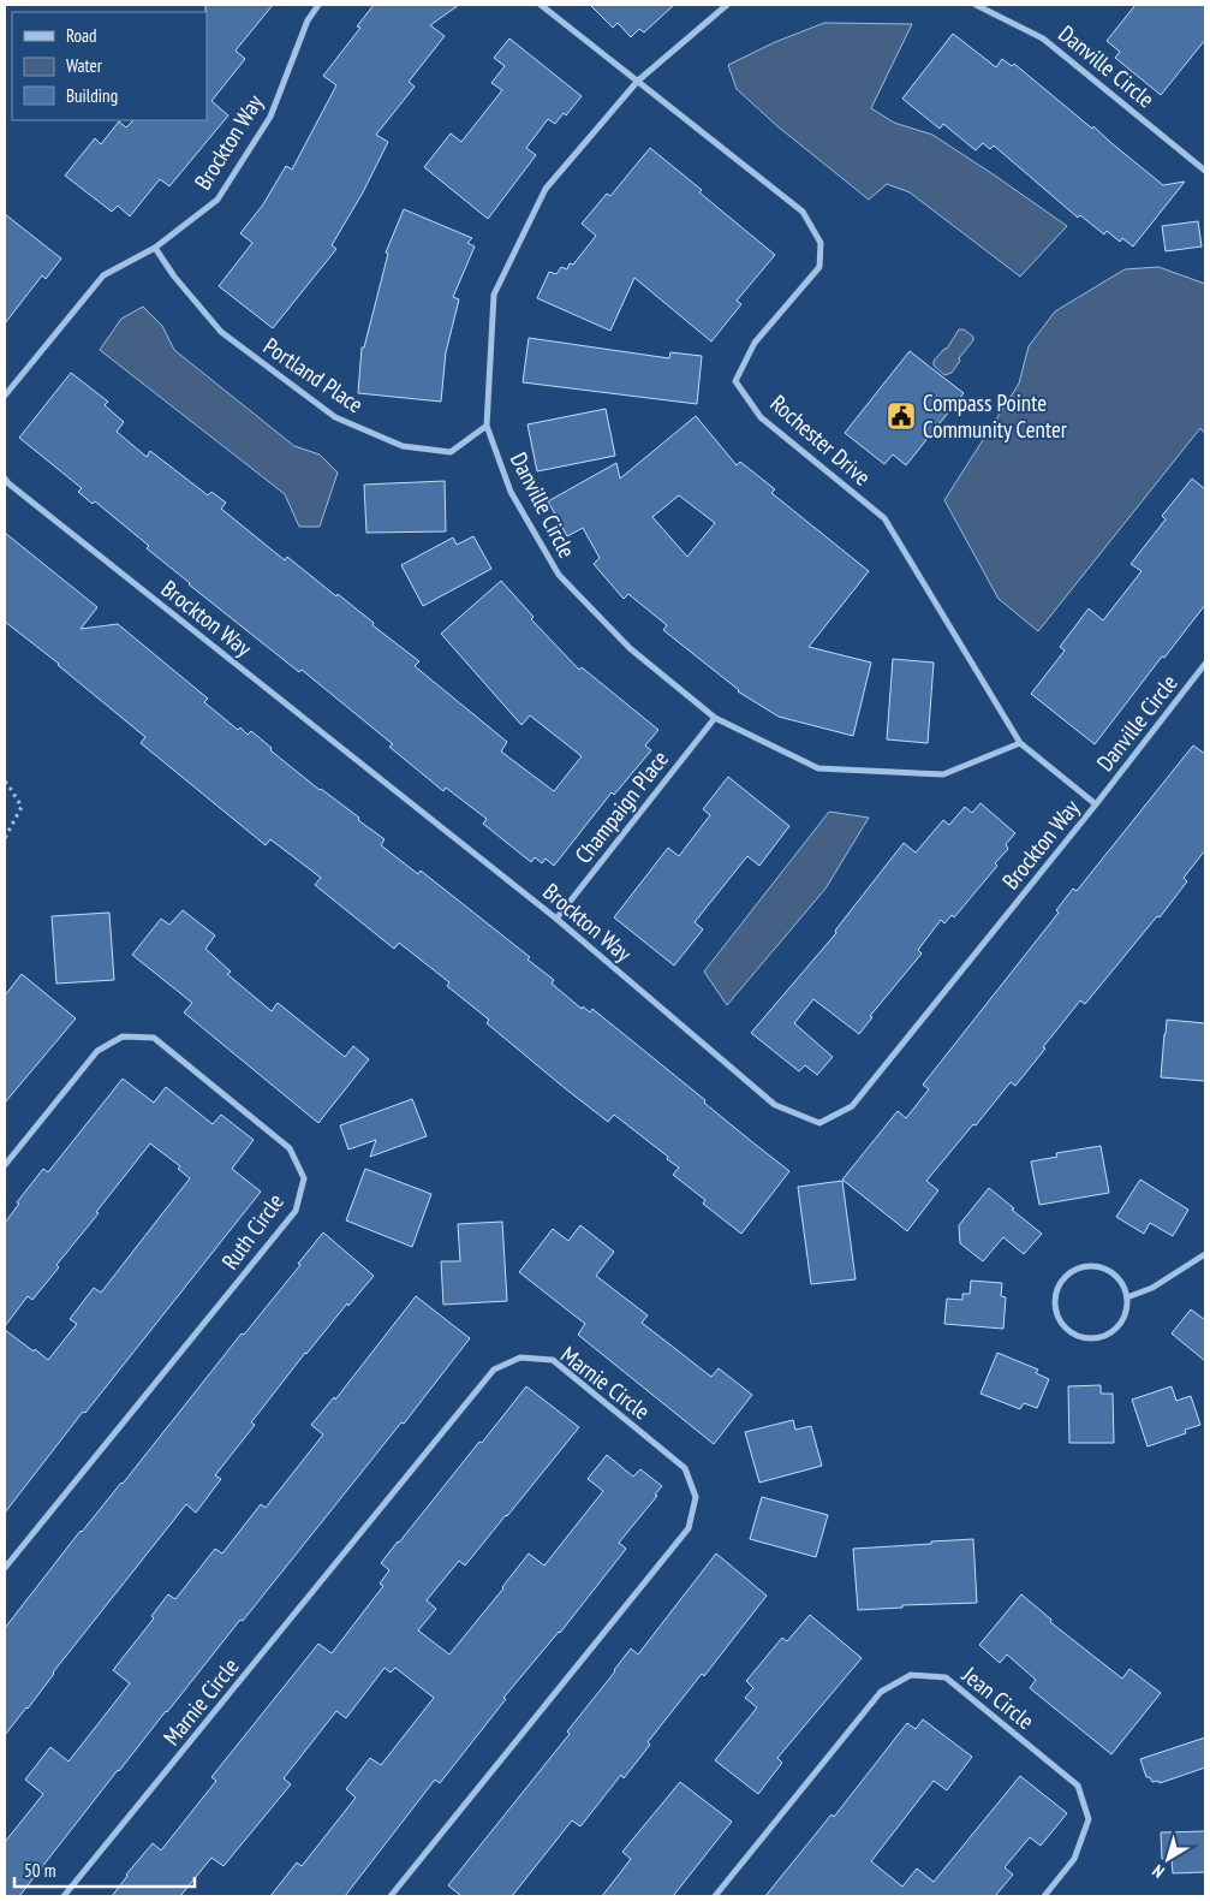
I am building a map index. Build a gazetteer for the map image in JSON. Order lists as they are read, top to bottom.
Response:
{
  "streets": {
    "street": [
      "Danville Circle",
      "Brockton Way",
      "Portland Place",
      "Rochester Drive",
      "Champaign Place",
      "Ruth Circle",
      "Marnie Circle",
      "Jean Circle"
    ]
  },
  "crossings": [
    ["Danville Circle", "Brockton Way"],
    ["Danville Circle", "Portland Place"],
    ["Danville Circle", "Rochester Drive"],
    ["Danville Circle", "Champaign Place"],
    ["Brockton Way", "Portland Place"],
    ["Brockton Way", "Rochester Drive"],
    ["Brockton Way", "Champaign Place"]
  ],
  "places": {
    "public building": ["Compass Pointe Community Center"]
  },
  "legend": ["Road", "Water", "Building"],
  "scale_bar": "50 m",
  "north": "bottom left"
}
